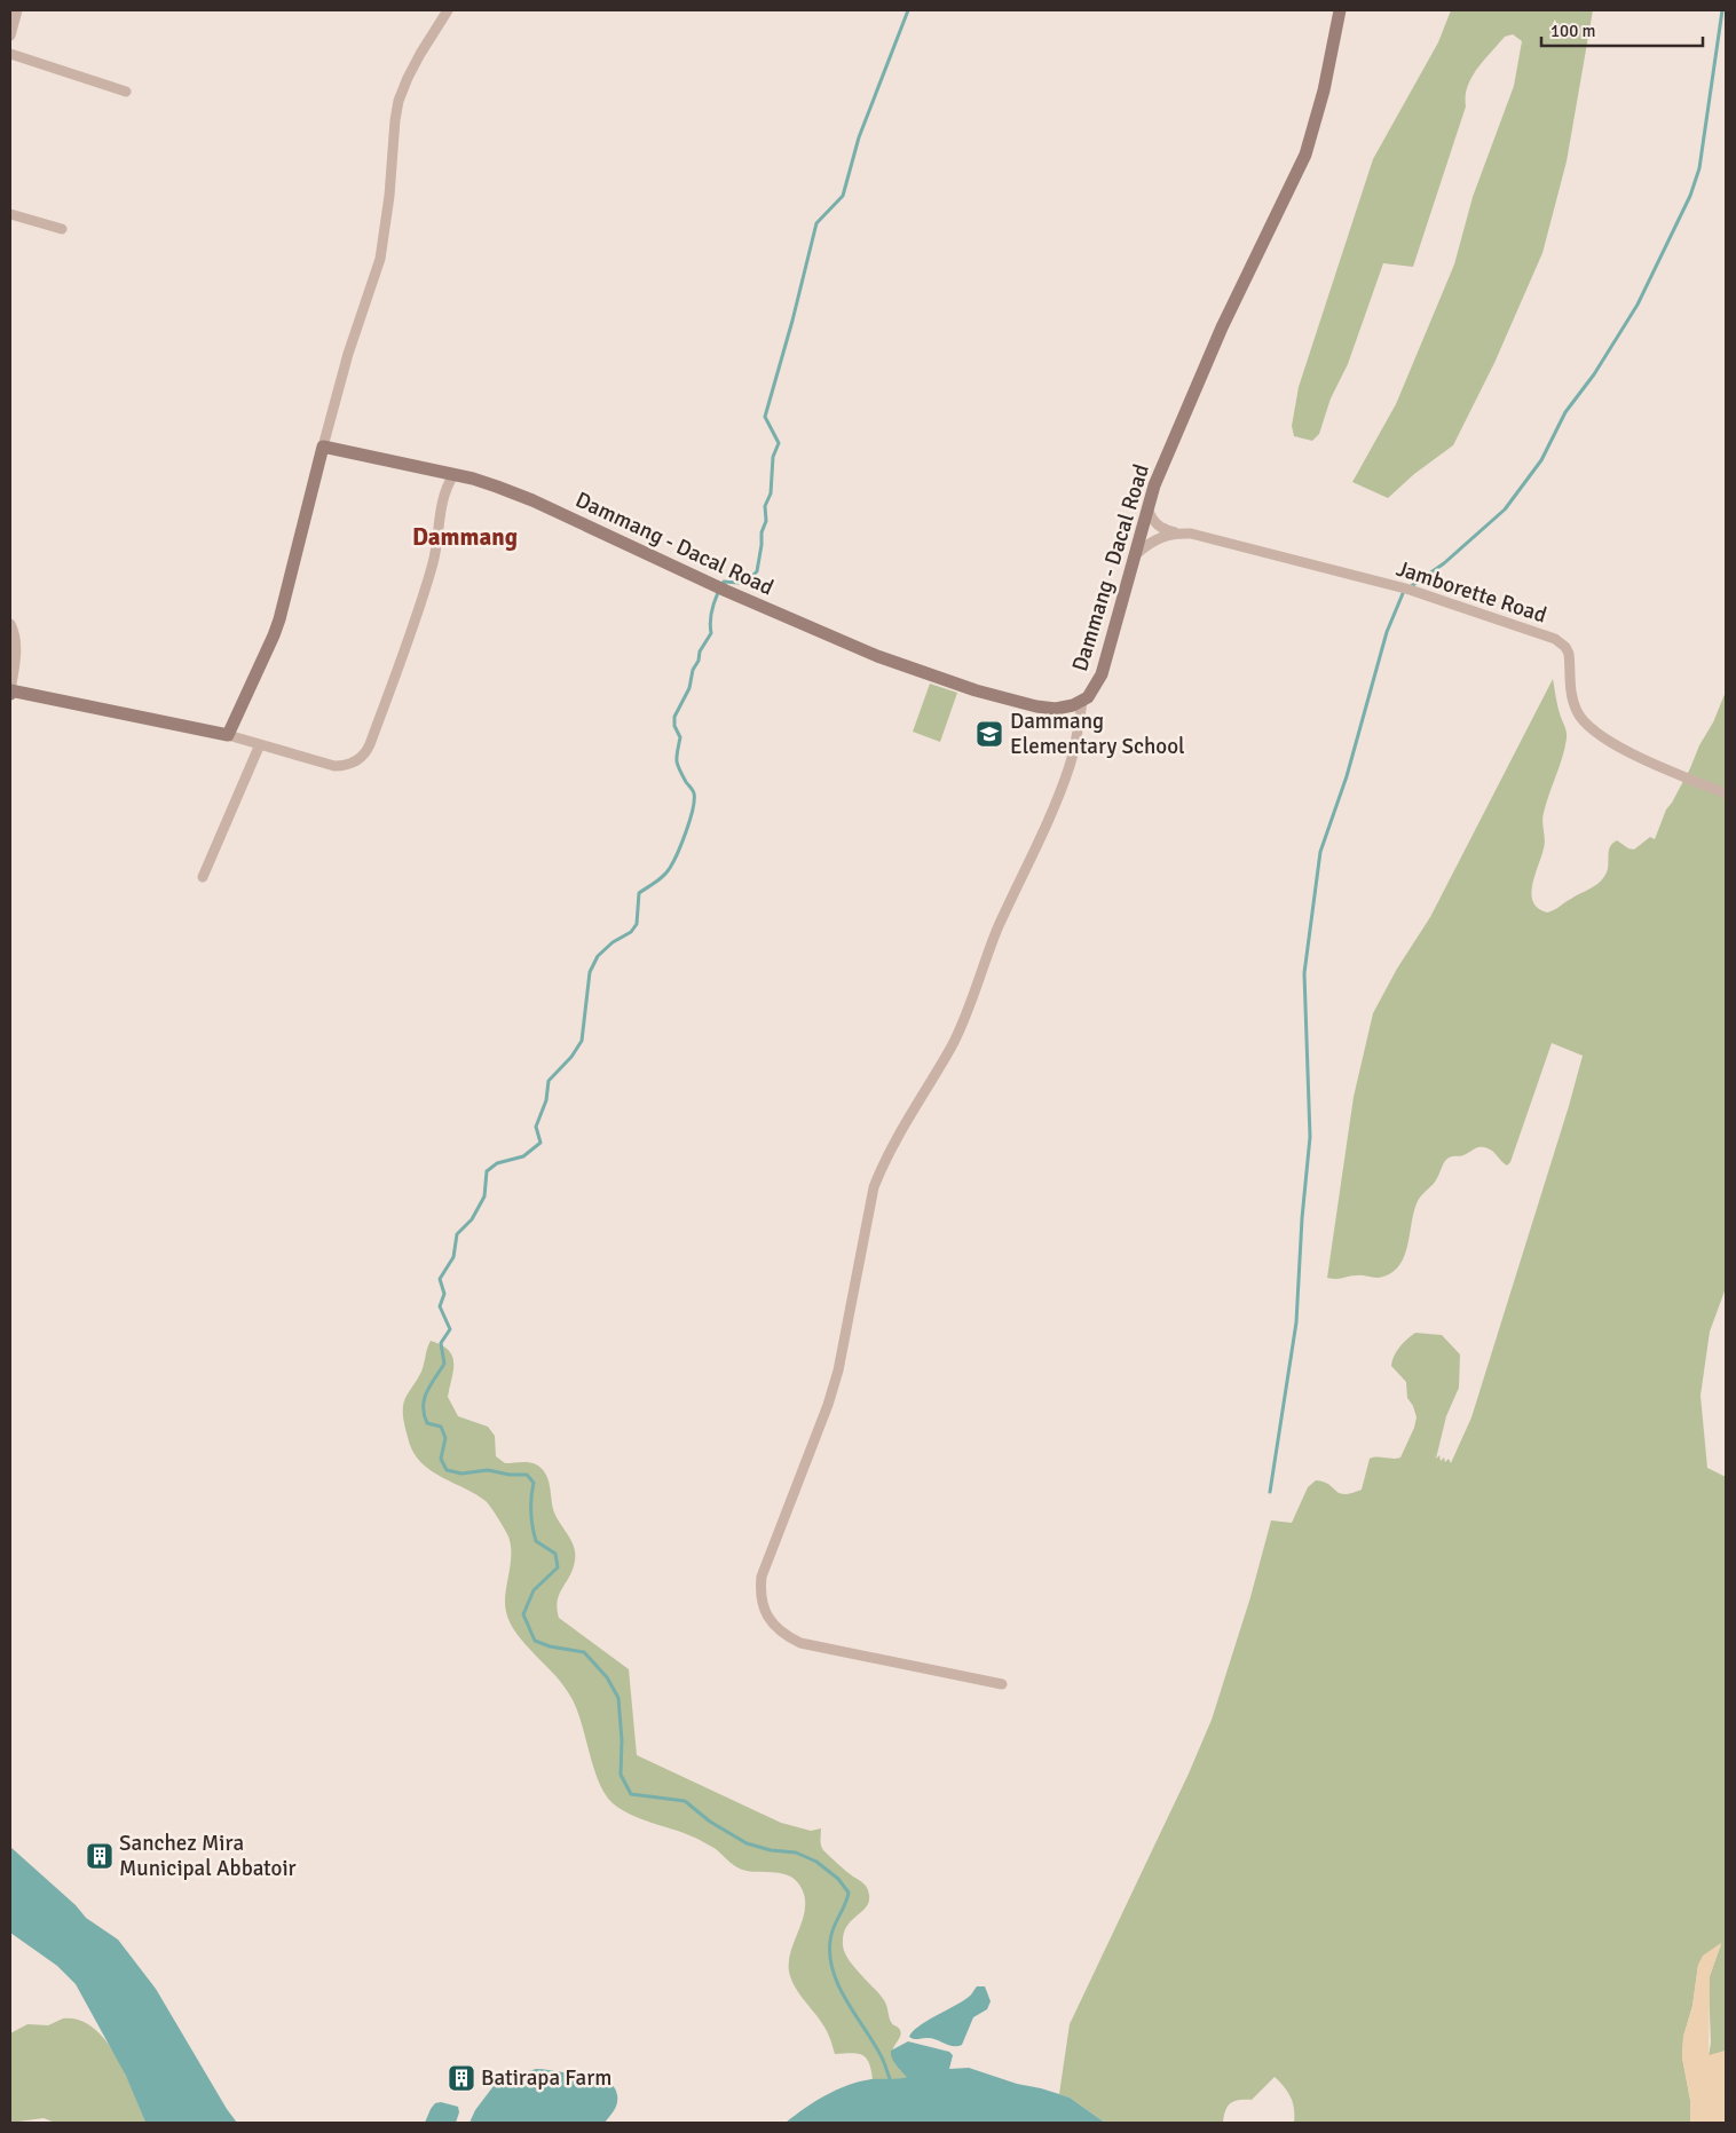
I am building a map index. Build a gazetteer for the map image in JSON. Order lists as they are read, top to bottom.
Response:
{
  "streets": {
    "street": ["Dammang - Dacal Road", "Jamborette Road"]
  },
  "districts": ["Dammang"],
  "places": {
    "school or university": ["Dammang Elementary School"],
    "building": ["Sanchez Mira Municipal Abbatoir", "Batirapa Farm"]
  },
  "scale_bar": "100 m"
}
